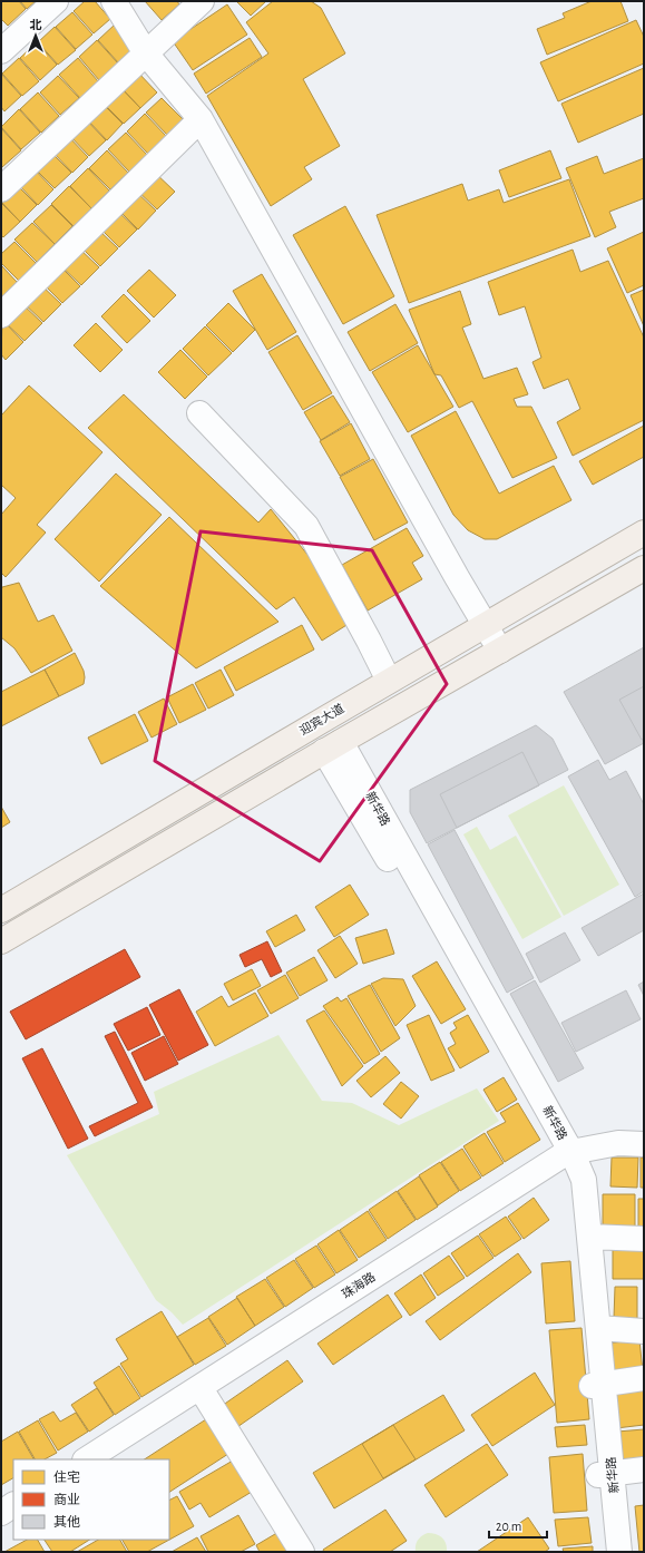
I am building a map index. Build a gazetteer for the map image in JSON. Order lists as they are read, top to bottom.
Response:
{
  "streets": {
    "main road": ["迎宾大道"],
    "street": ["新华路", "珠海路"]
  },
  "crossings": [
    ["新华路", "珠海路"]
  ],
  "legend": ["住宅", "商业", "其他"],
  "scale_bar": "20 m",
  "north": "top"
}
